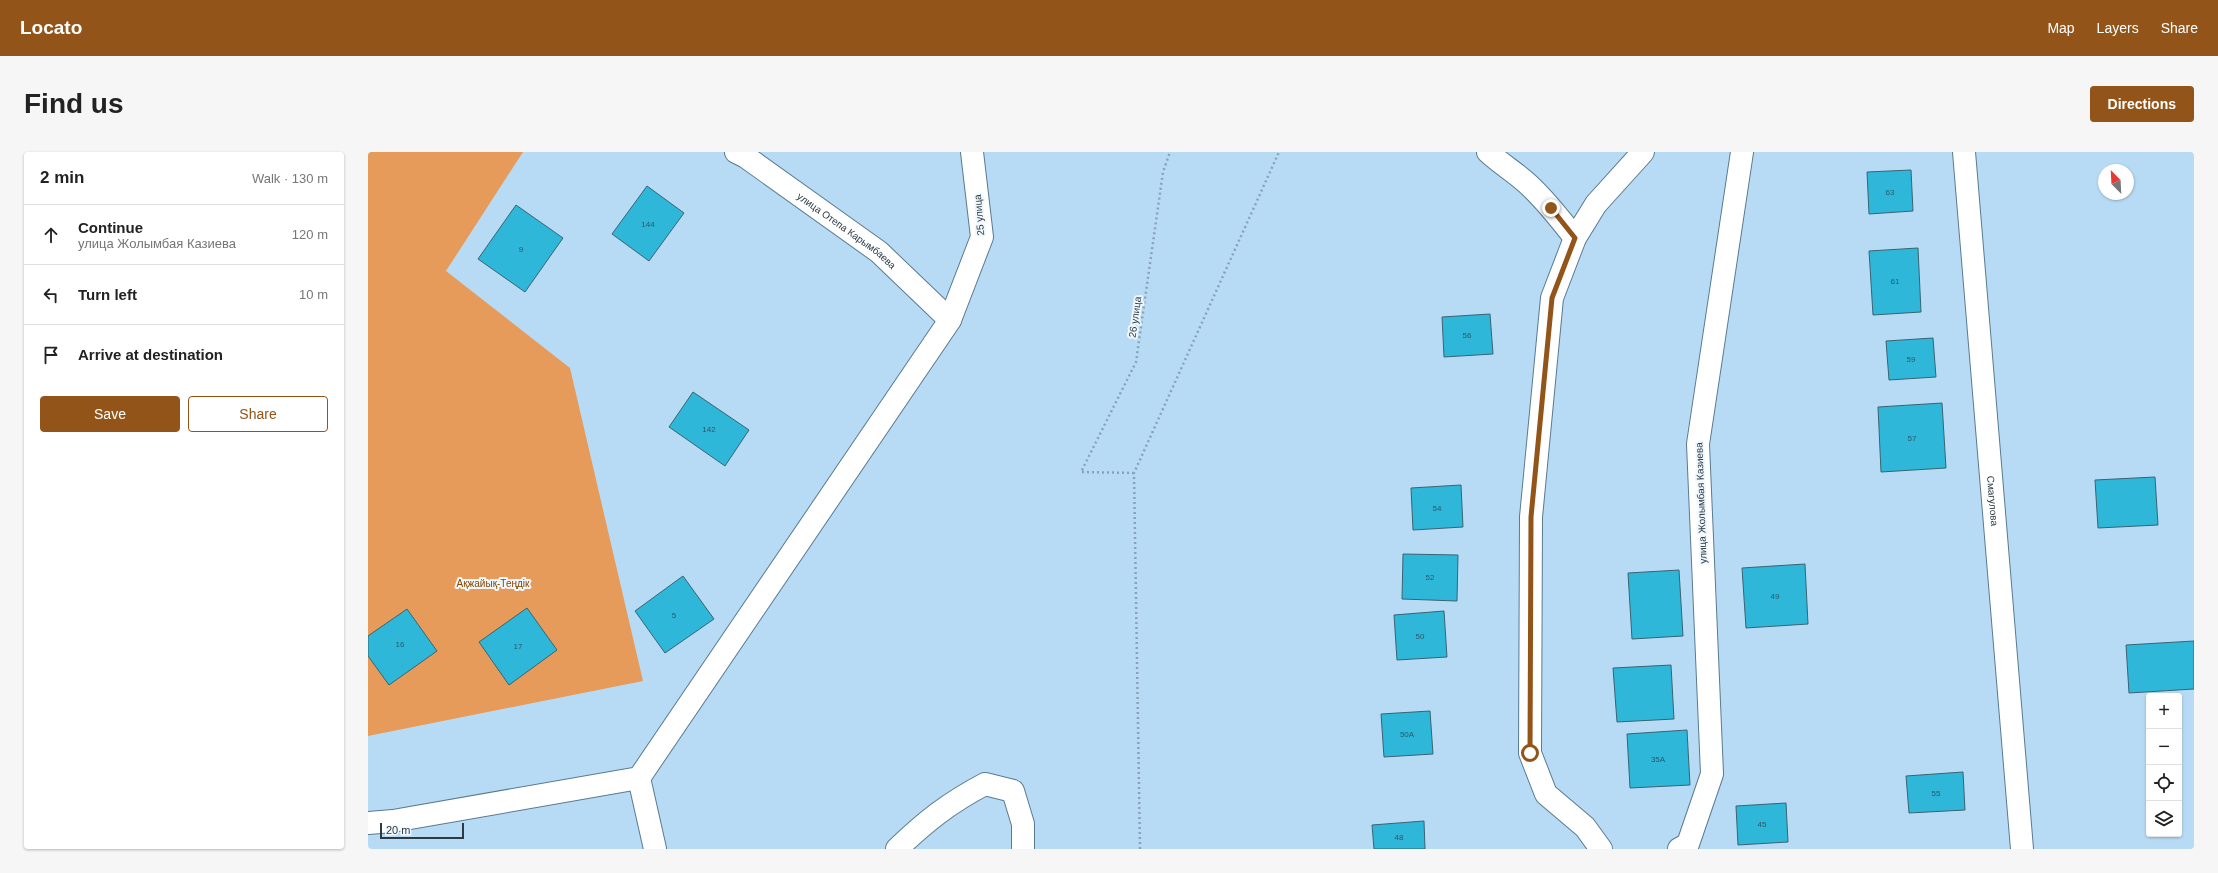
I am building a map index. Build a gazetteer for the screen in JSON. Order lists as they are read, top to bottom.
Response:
{
  "streets": {
    "street": [
      "25 улица",
      "улица Отепа Карымбаева",
      "Смагулова",
      "улица Жолымбая Казиева"
    ],
    "path": ["26 улица"]
  },
  "crossings": [
    ["25 улица", "улица Отепа Карымбаева"]
  ],
  "parks": ["Ақжайық-Теңдік"],
  "house_numbers": [
    "63",
    "144",
    "9",
    "61",
    "56",
    "59",
    "142",
    "57",
    "54",
    "52",
    "49",
    "5",
    "50",
    "16",
    "17",
    "50А",
    "35А",
    "55",
    "45",
    "48"
  ],
  "scale_bar": "20 m",
  "north": "top left",
  "page": {
    "header": "Locato",
    "nav": ["Map", "Layers", "Share"],
    "buttons": [
      "Directions",
      ["Save", "Share"]
    ],
    "title": "Find us",
    "heading": ["2 min", "Walk · 130 m"],
    "list": [
      ["Continue", "улица Жолымбая Казиева", "120 m"],
      ["Turn left", "10 m"],
      "Arrive at destination"
    ],
    "map_buttons": ["+", "−"],
    "scale": "20 m"
  }
}
